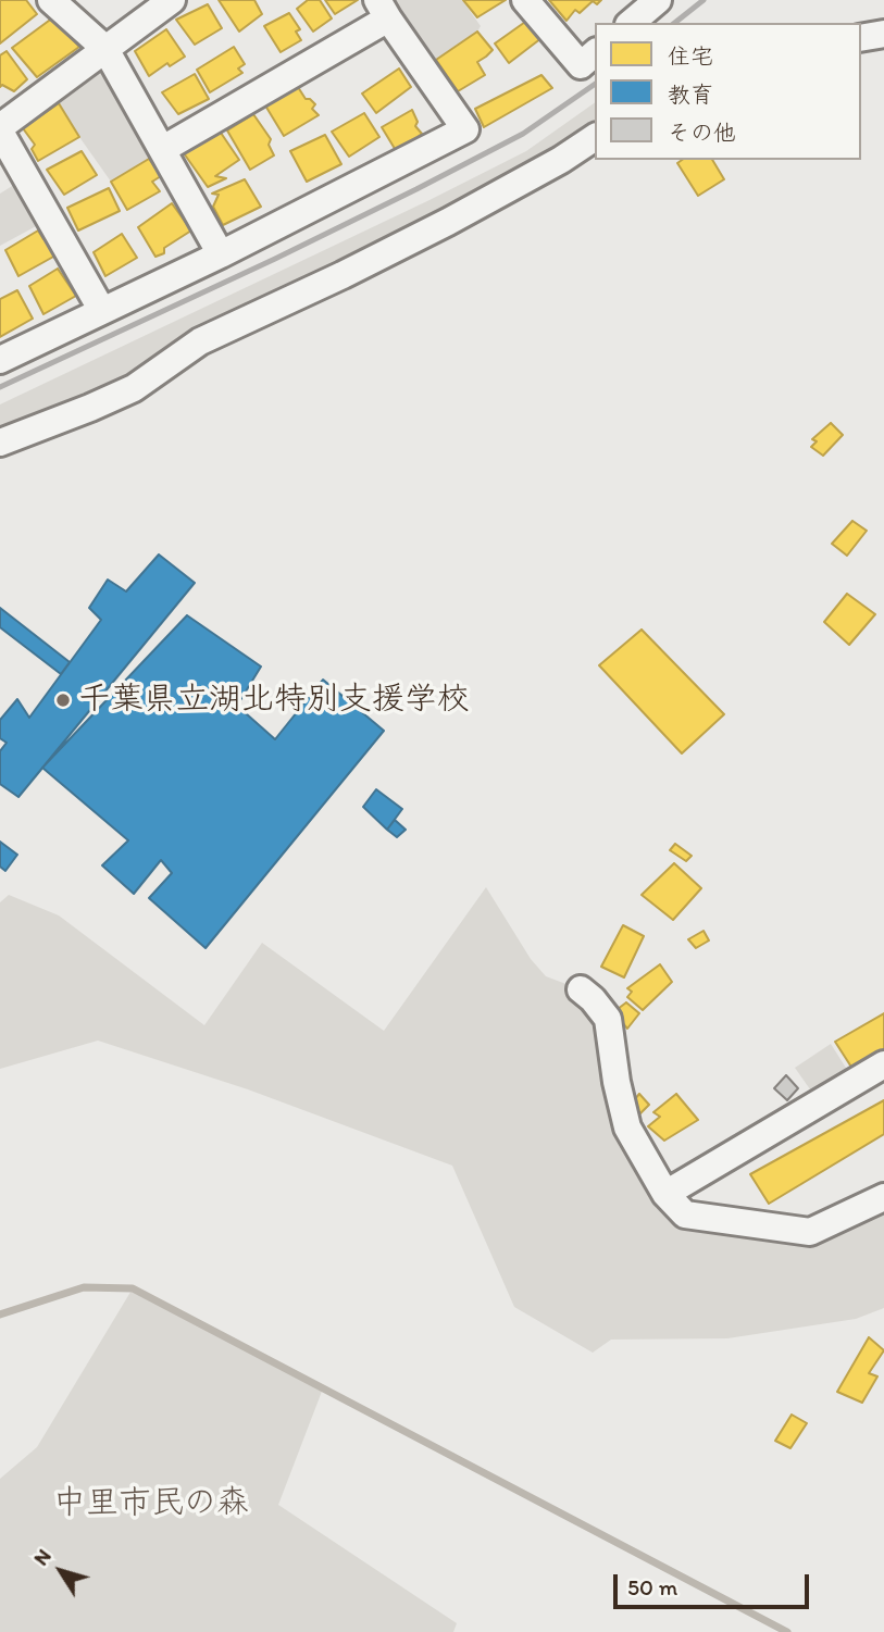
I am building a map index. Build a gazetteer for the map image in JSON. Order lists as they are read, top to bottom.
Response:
{
  "parks": ["中里市民の森"],
  "places": ["千葉県立湖北特別支援学校"],
  "legend": ["住宅", "教育", "その他"],
  "scale_bar": "50 m",
  "north": "top left"
}
